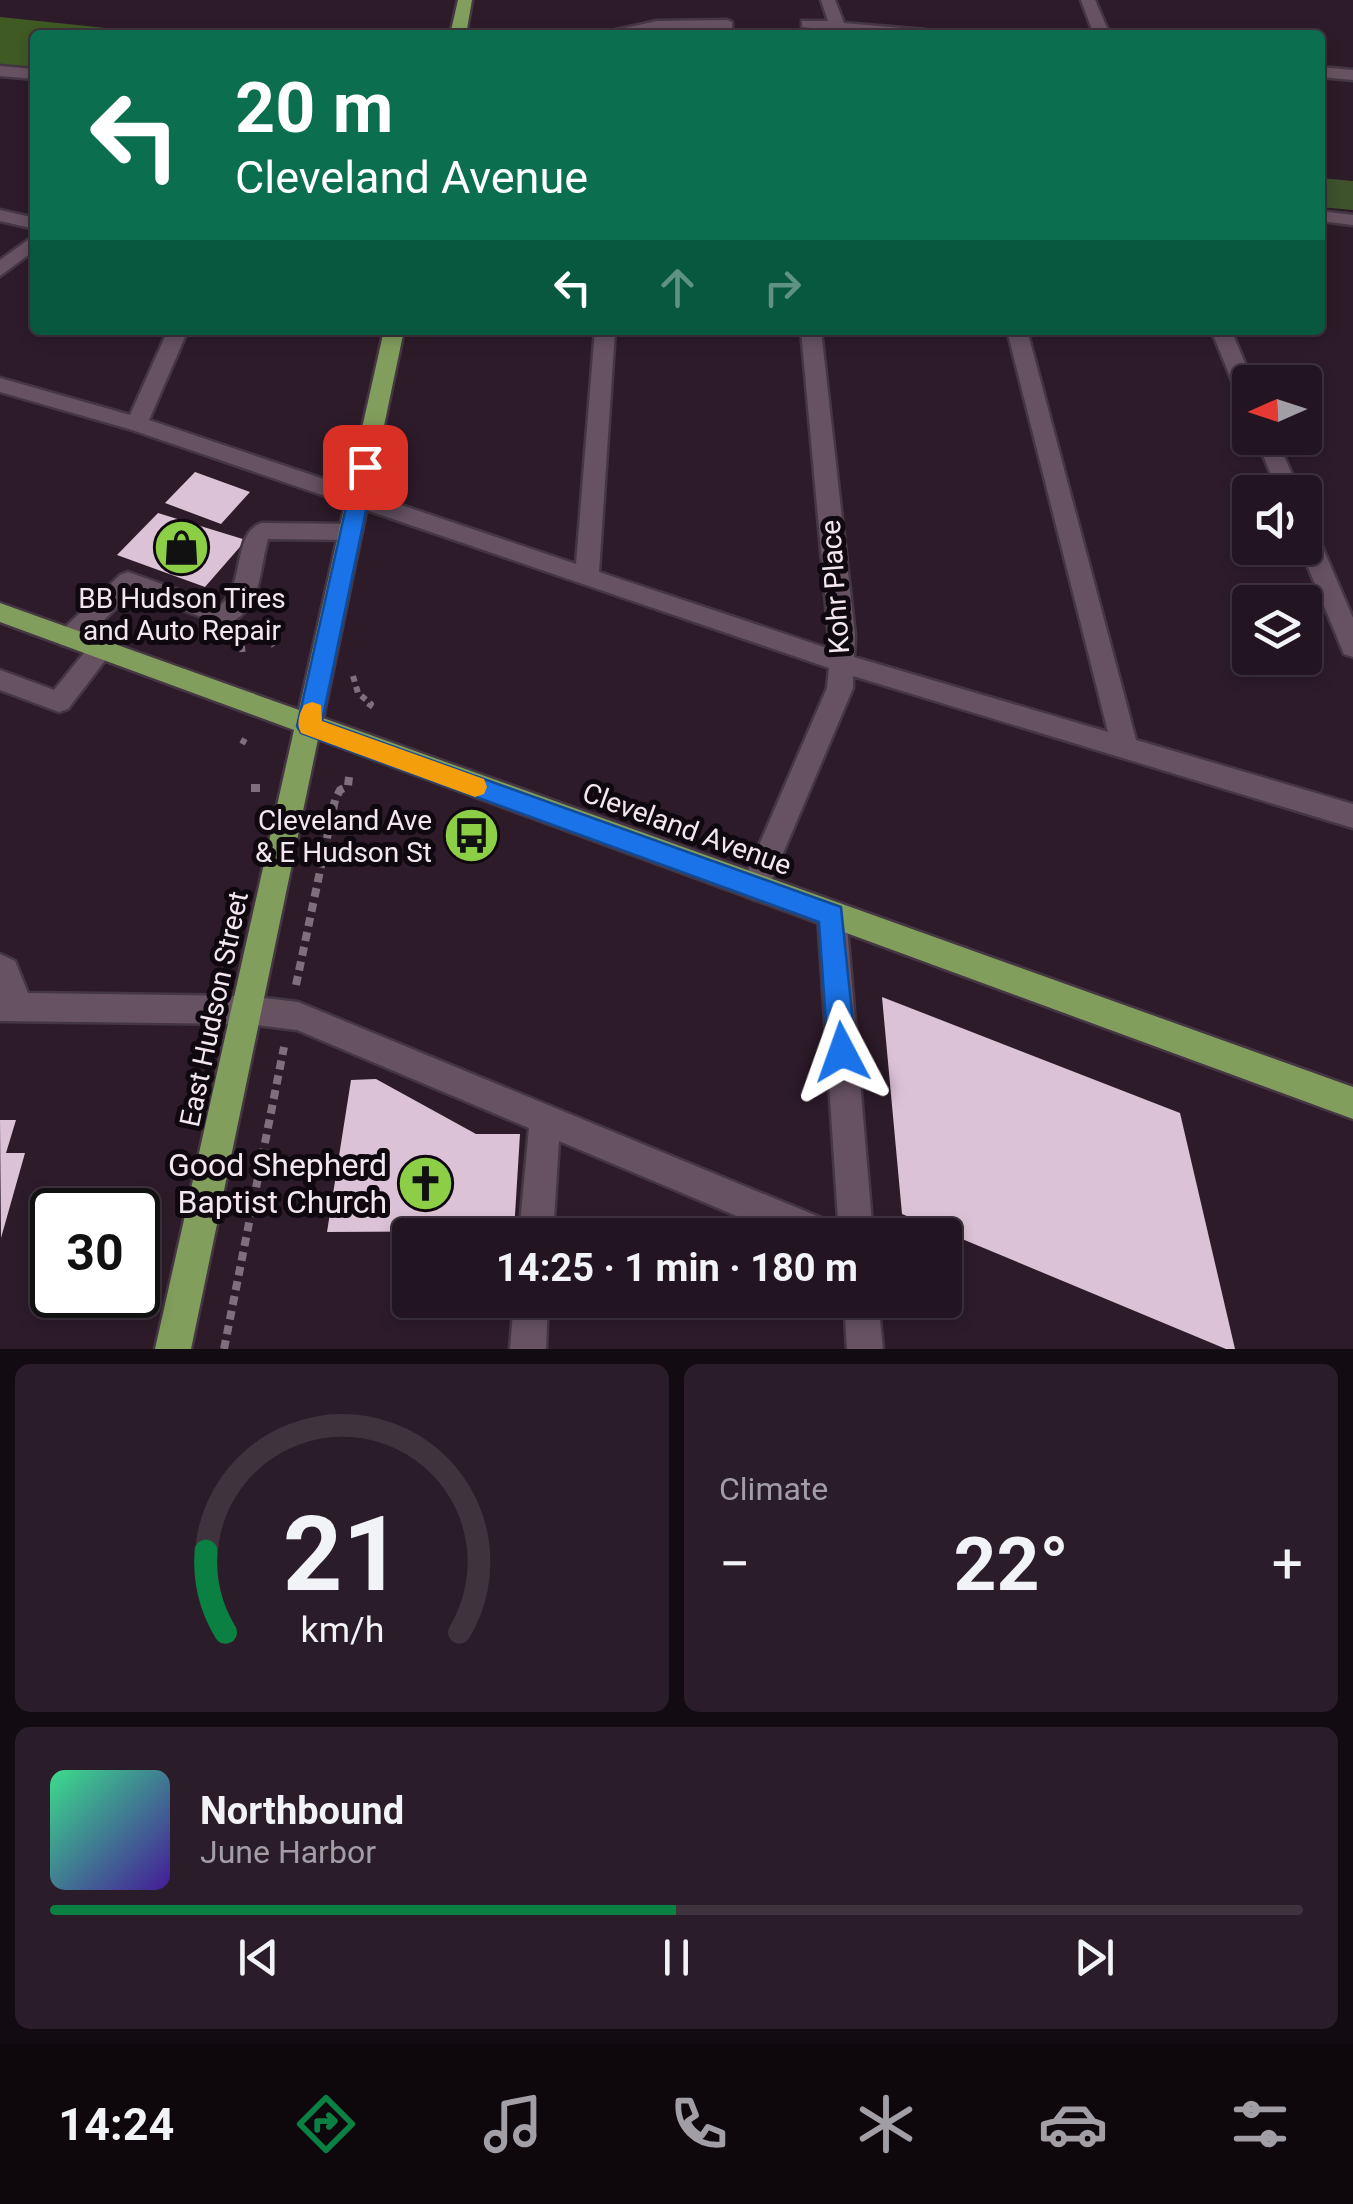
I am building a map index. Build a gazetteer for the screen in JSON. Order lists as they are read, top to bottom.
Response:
{
  "streets": {
    "main road": ["Cleveland Avenue", "East Hudson Street"],
    "street": ["Kohr Place"]
  },
  "crossings": [
    ["Kohr Place", "Cleveland Avenue"],
    ["Cleveland Avenue", "East Hudson Street"]
  ],
  "places": {
    "shop": ["BB Hudson Tires and Auto Repair"],
    "bus stop": ["Cleveland Ave & E Hudson St"],
    "church": ["Good Shepherd Baptist Church"]
  },
  "north": "left",
  "page": {
    "turn": ["20 m", "Cleveland Avenue"],
    "limit": "30",
    "trip": "14:25 · 1 min · 180 m",
    "tile": "Climate",
    "heat": ["−", "22°", "+"],
    "song": ["Northbound", "June Harbor"],
    "tabs": "14:24",
    "gauge": ["21", "km/h"]
  }
}
